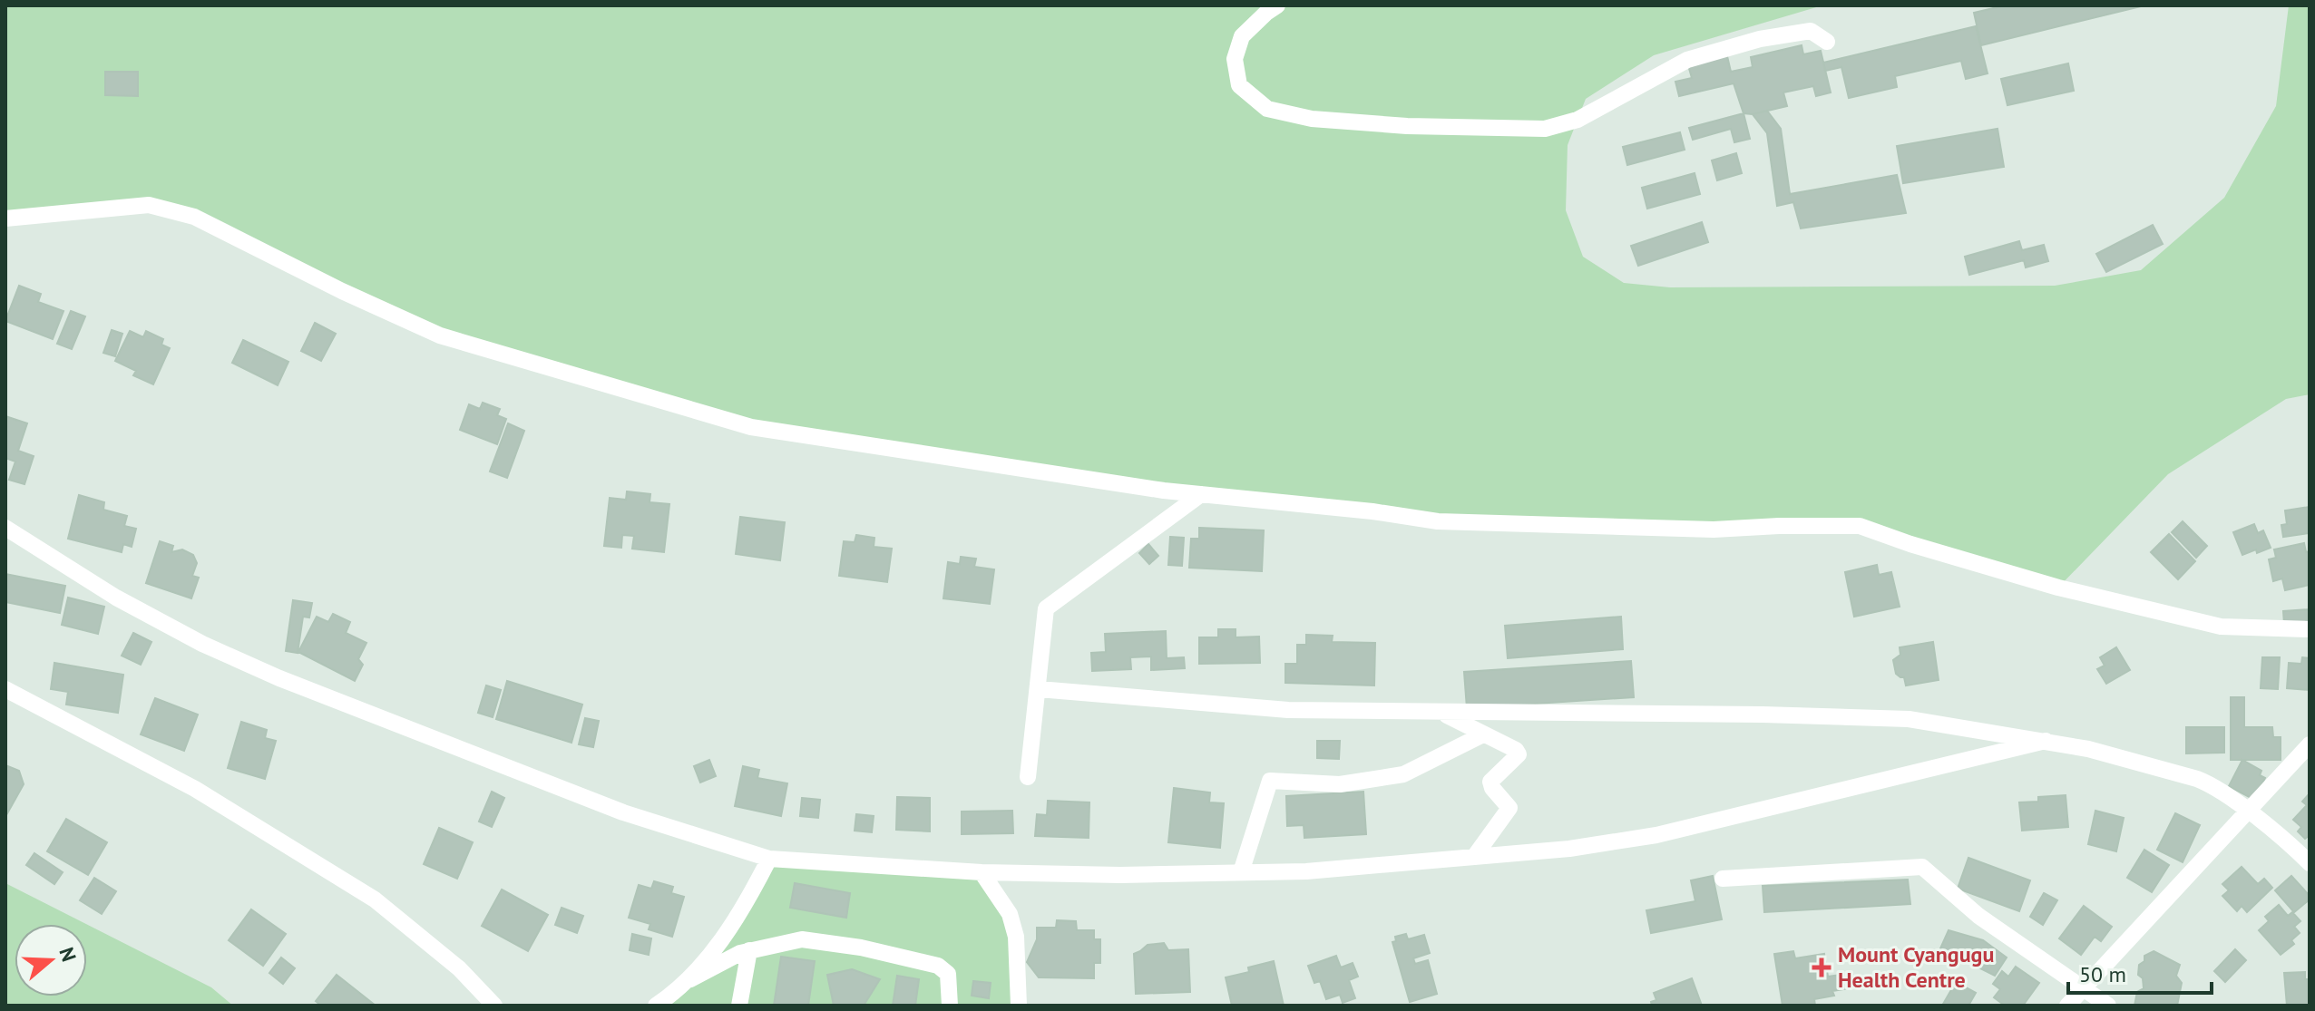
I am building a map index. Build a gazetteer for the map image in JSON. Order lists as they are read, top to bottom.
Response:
{
  "places": {
    "health": ["Mount Cyangugu Health Centre"]
  },
  "scale_bar": "50 m",
  "north": "right"
}
